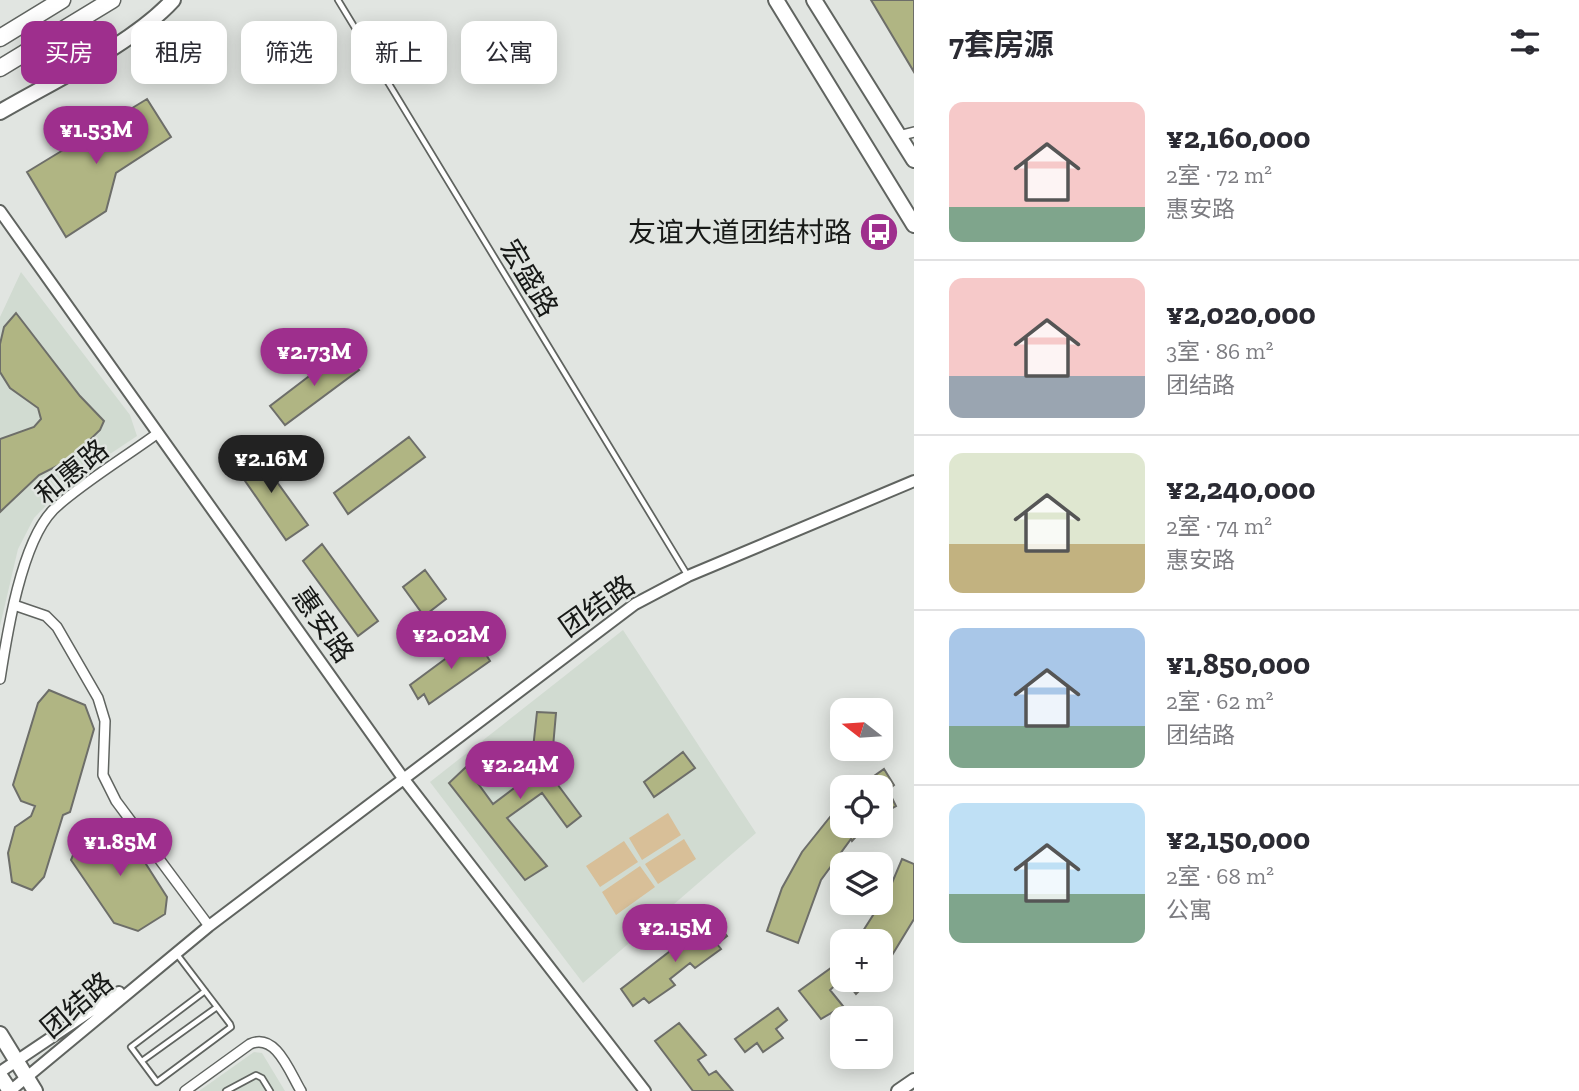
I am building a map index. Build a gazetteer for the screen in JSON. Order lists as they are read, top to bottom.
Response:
{
  "streets": {
    "street": ["和惠路", "团结路", "惠安路"],
    "lane": ["宏盛路"]
  },
  "crossings": [
    ["宏盛路", "团结路"],
    ["和惠路", "惠安路"],
    ["团结路", "惠安路"]
  ],
  "places": {
    "bus stop": ["友谊大道团结村路"]
  },
  "north": "left",
  "page": {
    "heading": "7套房源",
    "chip": [
      "买房",
      "租房",
      "筛选",
      "新上",
      "公寓"
    ],
    "list": [
      {
        "name": "¥2,160,000",
        "note": "2室 · 72 m² · 惠安路"
      },
      {
        "name": "¥2,020,000",
        "note": "3室 · 86 m² · 团结路"
      },
      {
        "name": "¥2,240,000",
        "note": "2室 · 74 m² · 惠安路"
      },
      {
        "name": "¥1,850,000",
        "note": "2室 · 62 m² · 团结路"
      },
      {
        "name": "¥2,150,000",
        "note": "2室 · 68 m² · 公寓"
      }
    ],
    "price": [
      "¥1.53M",
      "¥2.73M",
      "¥2.16M",
      "¥2.02M",
      "¥2.24M",
      "¥1.85M",
      "¥2.15M"
    ],
    "map_buttons": ["+", "−"]
  }
}
